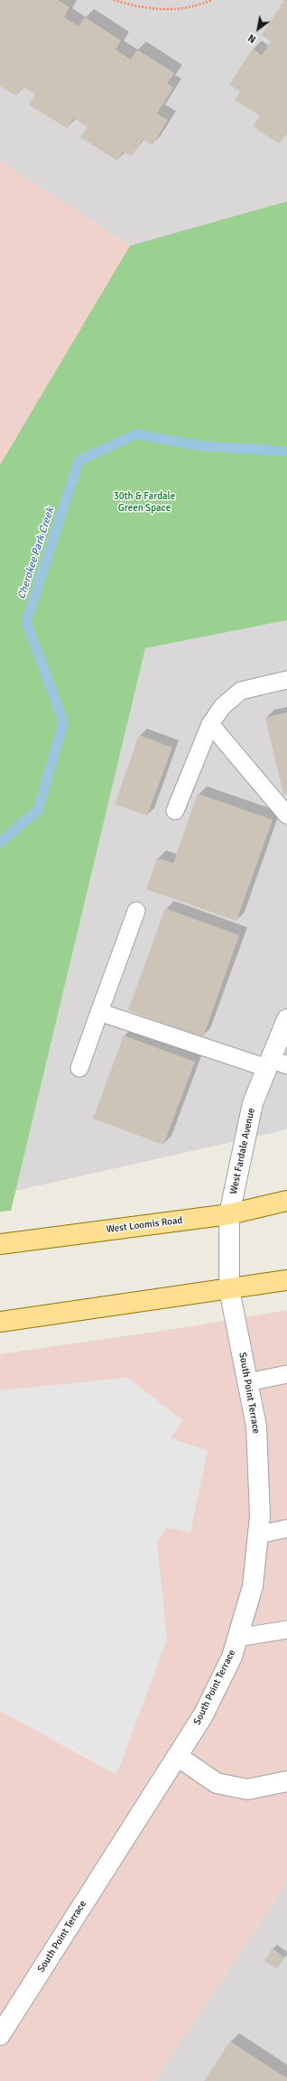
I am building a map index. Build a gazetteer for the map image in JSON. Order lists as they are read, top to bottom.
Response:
{
  "streets": {
    "main road": ["West Loomis Road"],
    "street": ["West Fardale Avenue", "South Point Terrace"]
  },
  "crossings": [
    ["West Fardale Avenue", "West Loomis Road"],
    ["West Fardale Avenue", "South Point Terrace"]
  ],
  "water": ["Cherokee Park Creek"],
  "parks": ["30th & Fardale Green Space"],
  "north": "bottom left"
}
